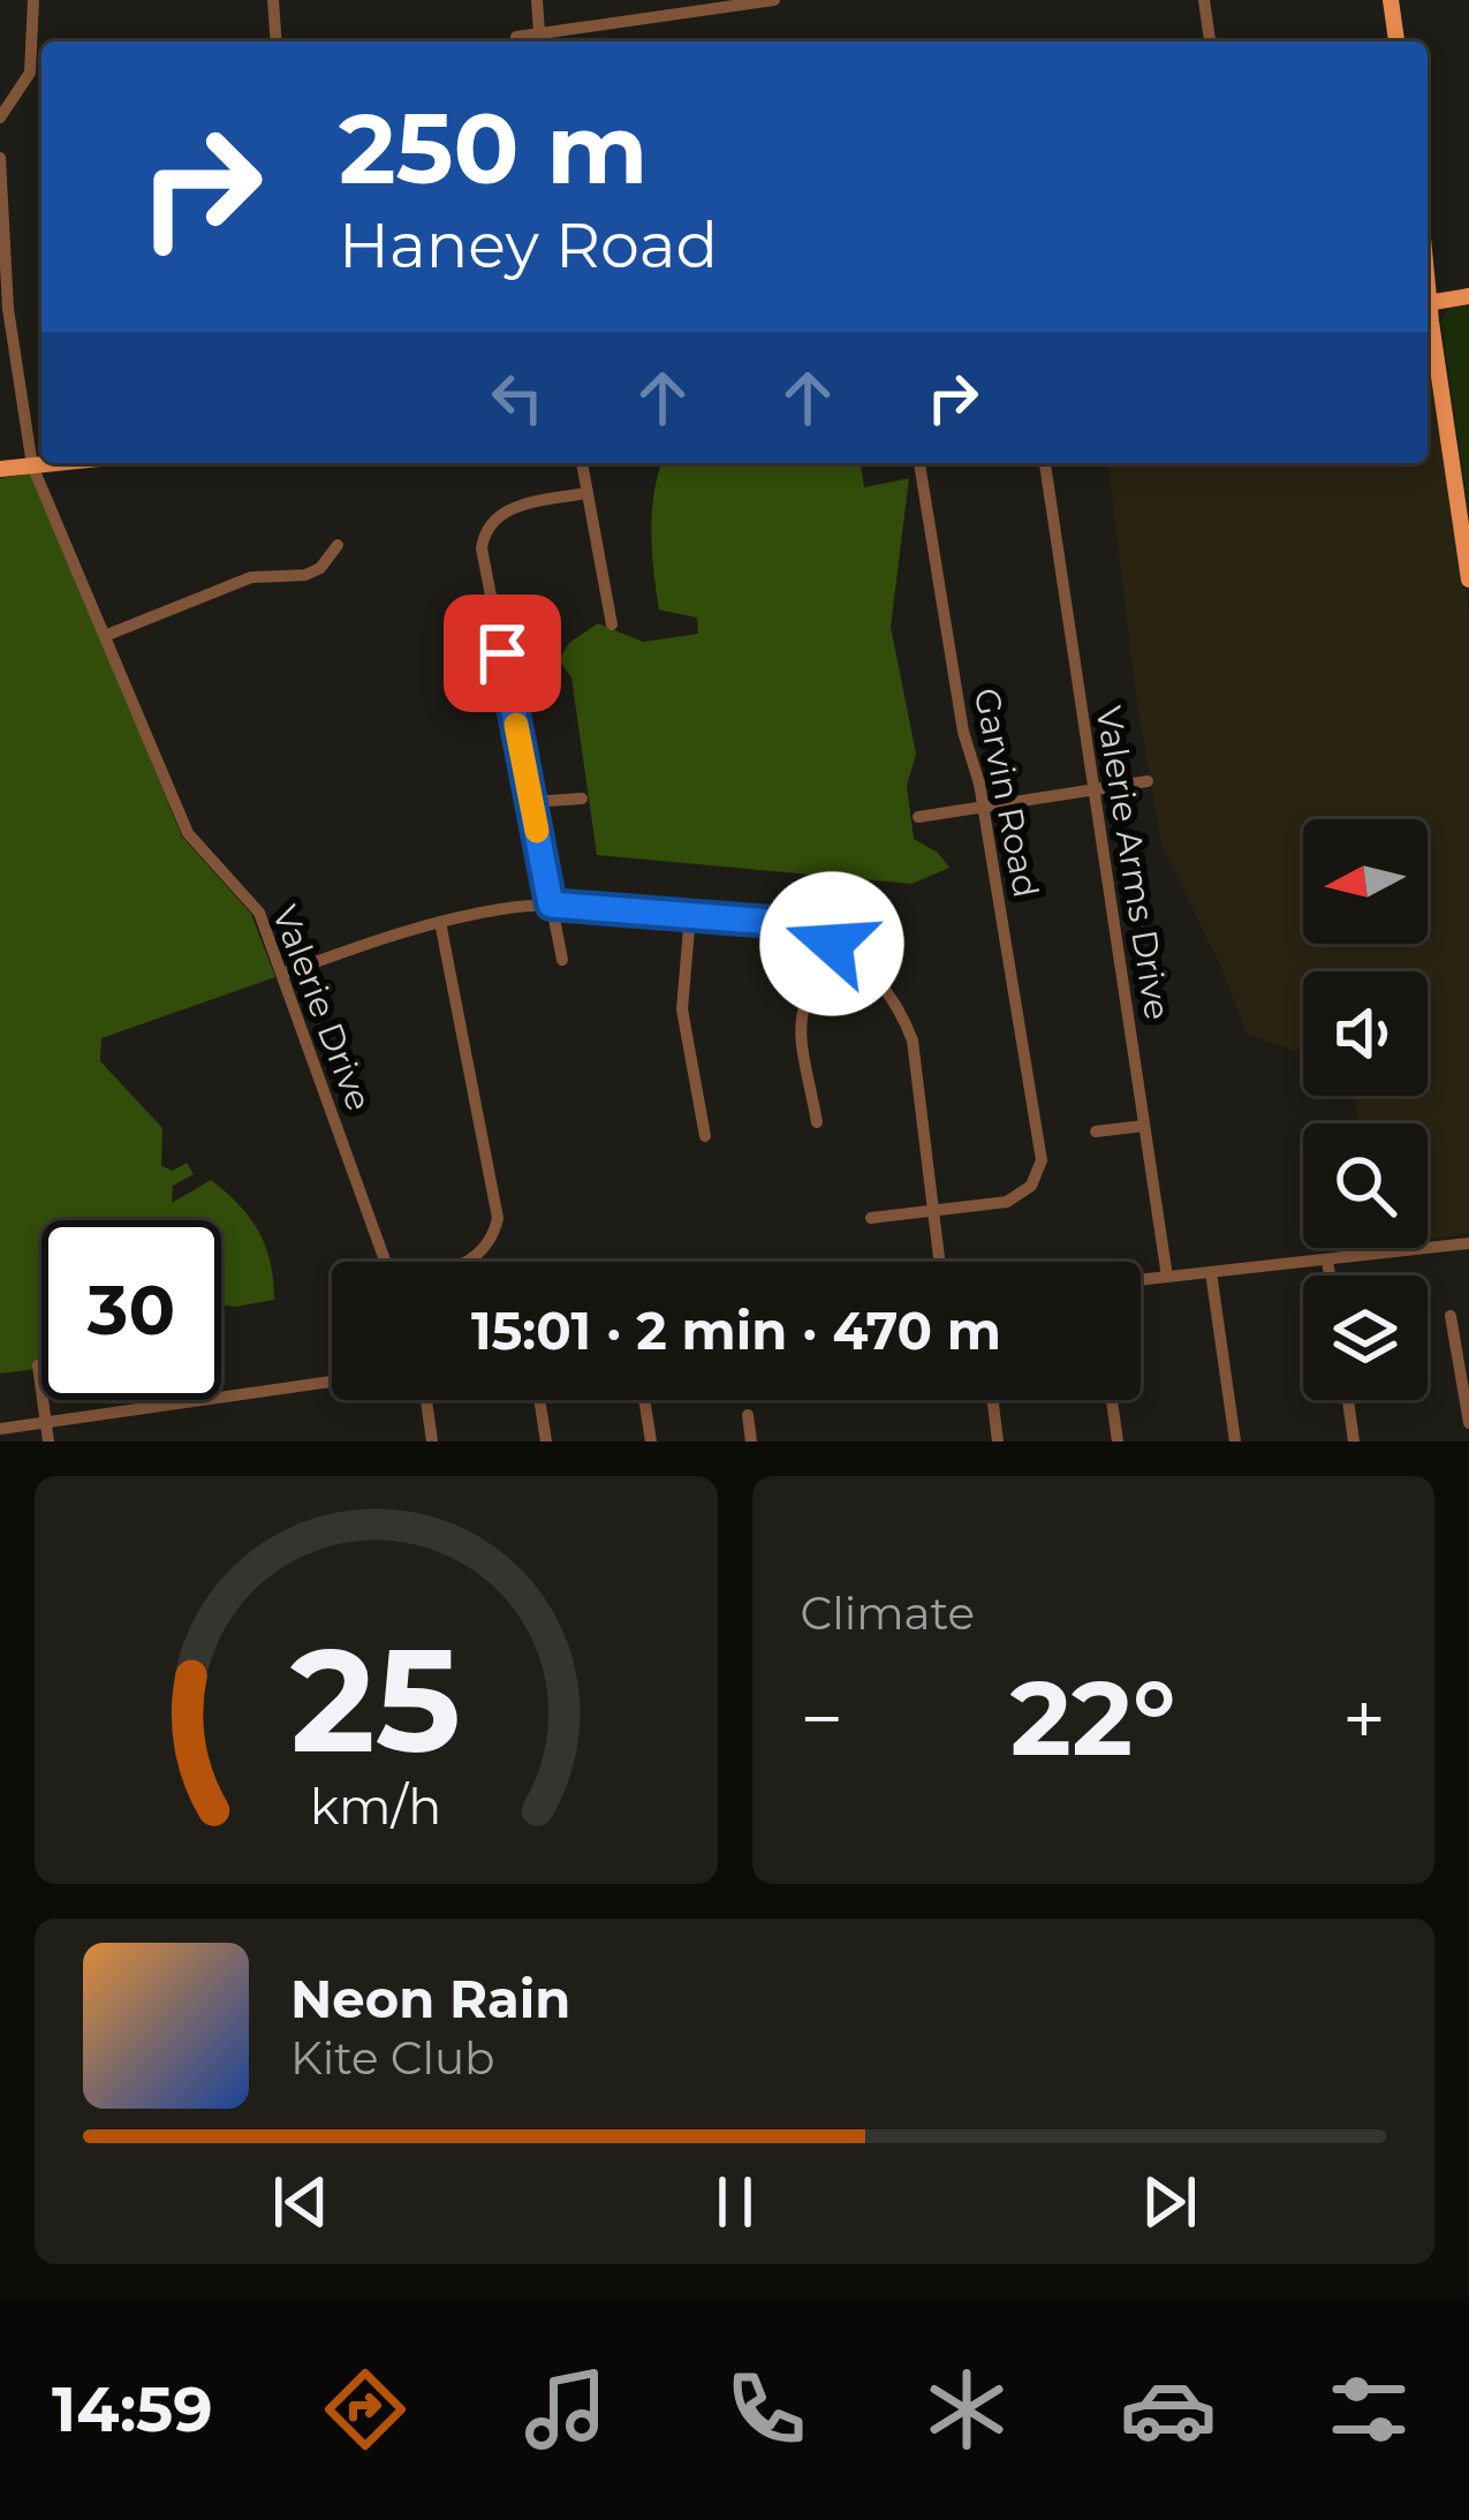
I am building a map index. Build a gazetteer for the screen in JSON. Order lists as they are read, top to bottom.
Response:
{
  "streets": {
    "street": ["Garvin Road", "Valerie Arms Drive", "Valerie Drive"]
  },
  "north": "left",
  "page": {
    "turn": ["250 m", "Haney Road"],
    "limit": "30",
    "trip": "15:01 · 2 min · 470 m",
    "tile": "Climate",
    "heat": ["−", "22°", "+"],
    "song": ["Neon Rain", "Kite Club"],
    "tabs": "14:59",
    "gauge": ["25", "km/h"]
  }
}
